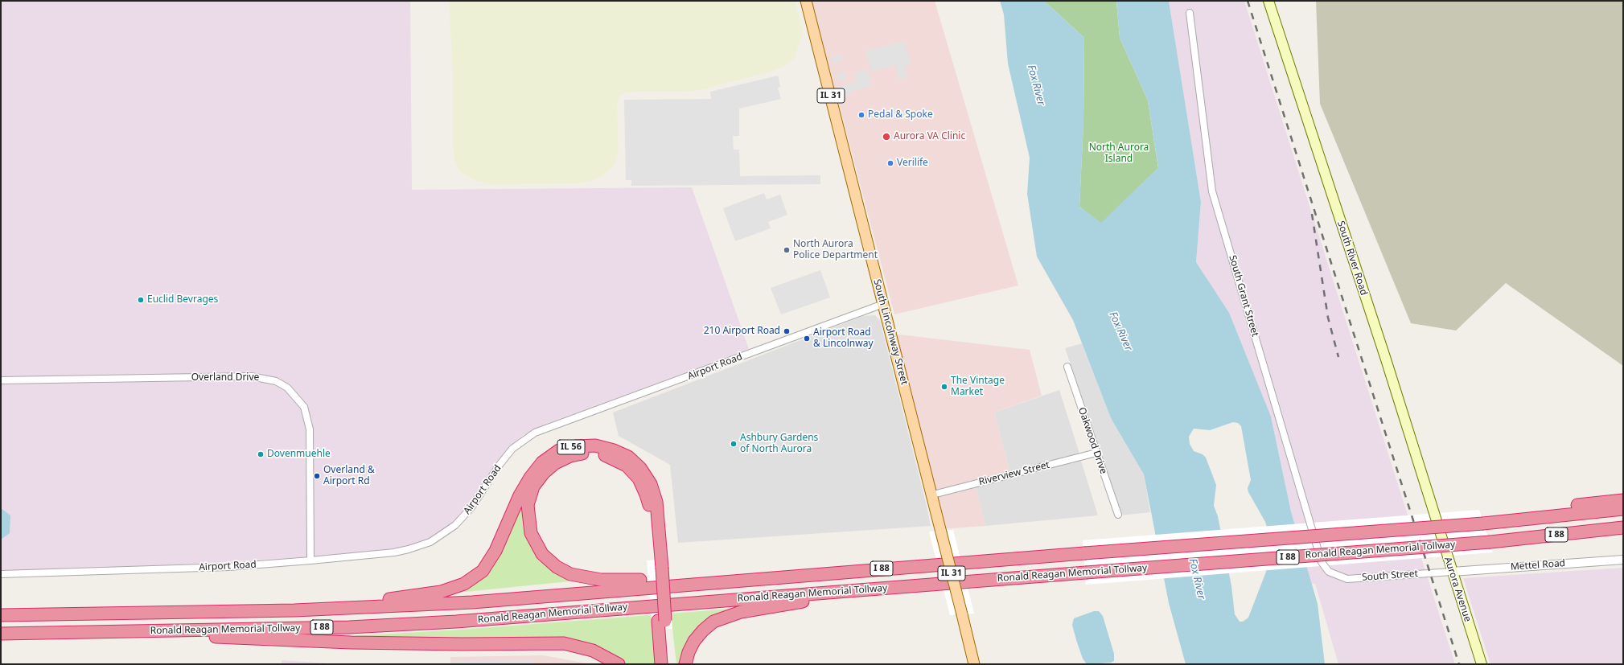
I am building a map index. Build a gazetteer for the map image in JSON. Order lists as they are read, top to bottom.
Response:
{
  "streets": {
    "highway": ["IL 56", "I 88", "Ronald Reagan Memorial Tollway"],
    "main road": [
      "IL 31",
      "South River Road",
      "South Lincolnway Street",
      "Aurora Avenue"
    ],
    "street": [
      "South Grant Street",
      "Airport Road",
      "Overland Drive",
      "Oakwood Drive",
      "Riverview Street",
      "Mettel Road",
      "South Street"
    ]
  },
  "crossings": [
    ["South River Road", "Aurora Avenue"],
    ["South Grant Street", "South Street"],
    ["South Lincolnway Street", "Airport Road"],
    ["South Lincolnway Street", "Riverview Street"],
    ["Airport Road", "Overland Drive"],
    ["Oakwood Drive", "Riverview Street"],
    ["IL 56", "Ronald Reagan Memorial Tollway"],
    ["Mettel Road", "South Street"],
    ["Mettel Road", "Aurora Avenue"],
    ["South Street", "Aurora Avenue"]
  ],
  "water": ["Fox River"],
  "parks": ["North Aurora Island"],
  "places": [
    "Pedal & Spoke",
    "Aurora VA Clinic",
    "Verilife",
    "North Aurora Police Department",
    "Euclid Bevrages",
    "210 Airport Road",
    "Airport Road & Lincolnway",
    "The Vintage Market",
    "Ashbury Gardens of North Aurora",
    "Dovenmuehle",
    "Overland & Airport Rd"
  ]
}
